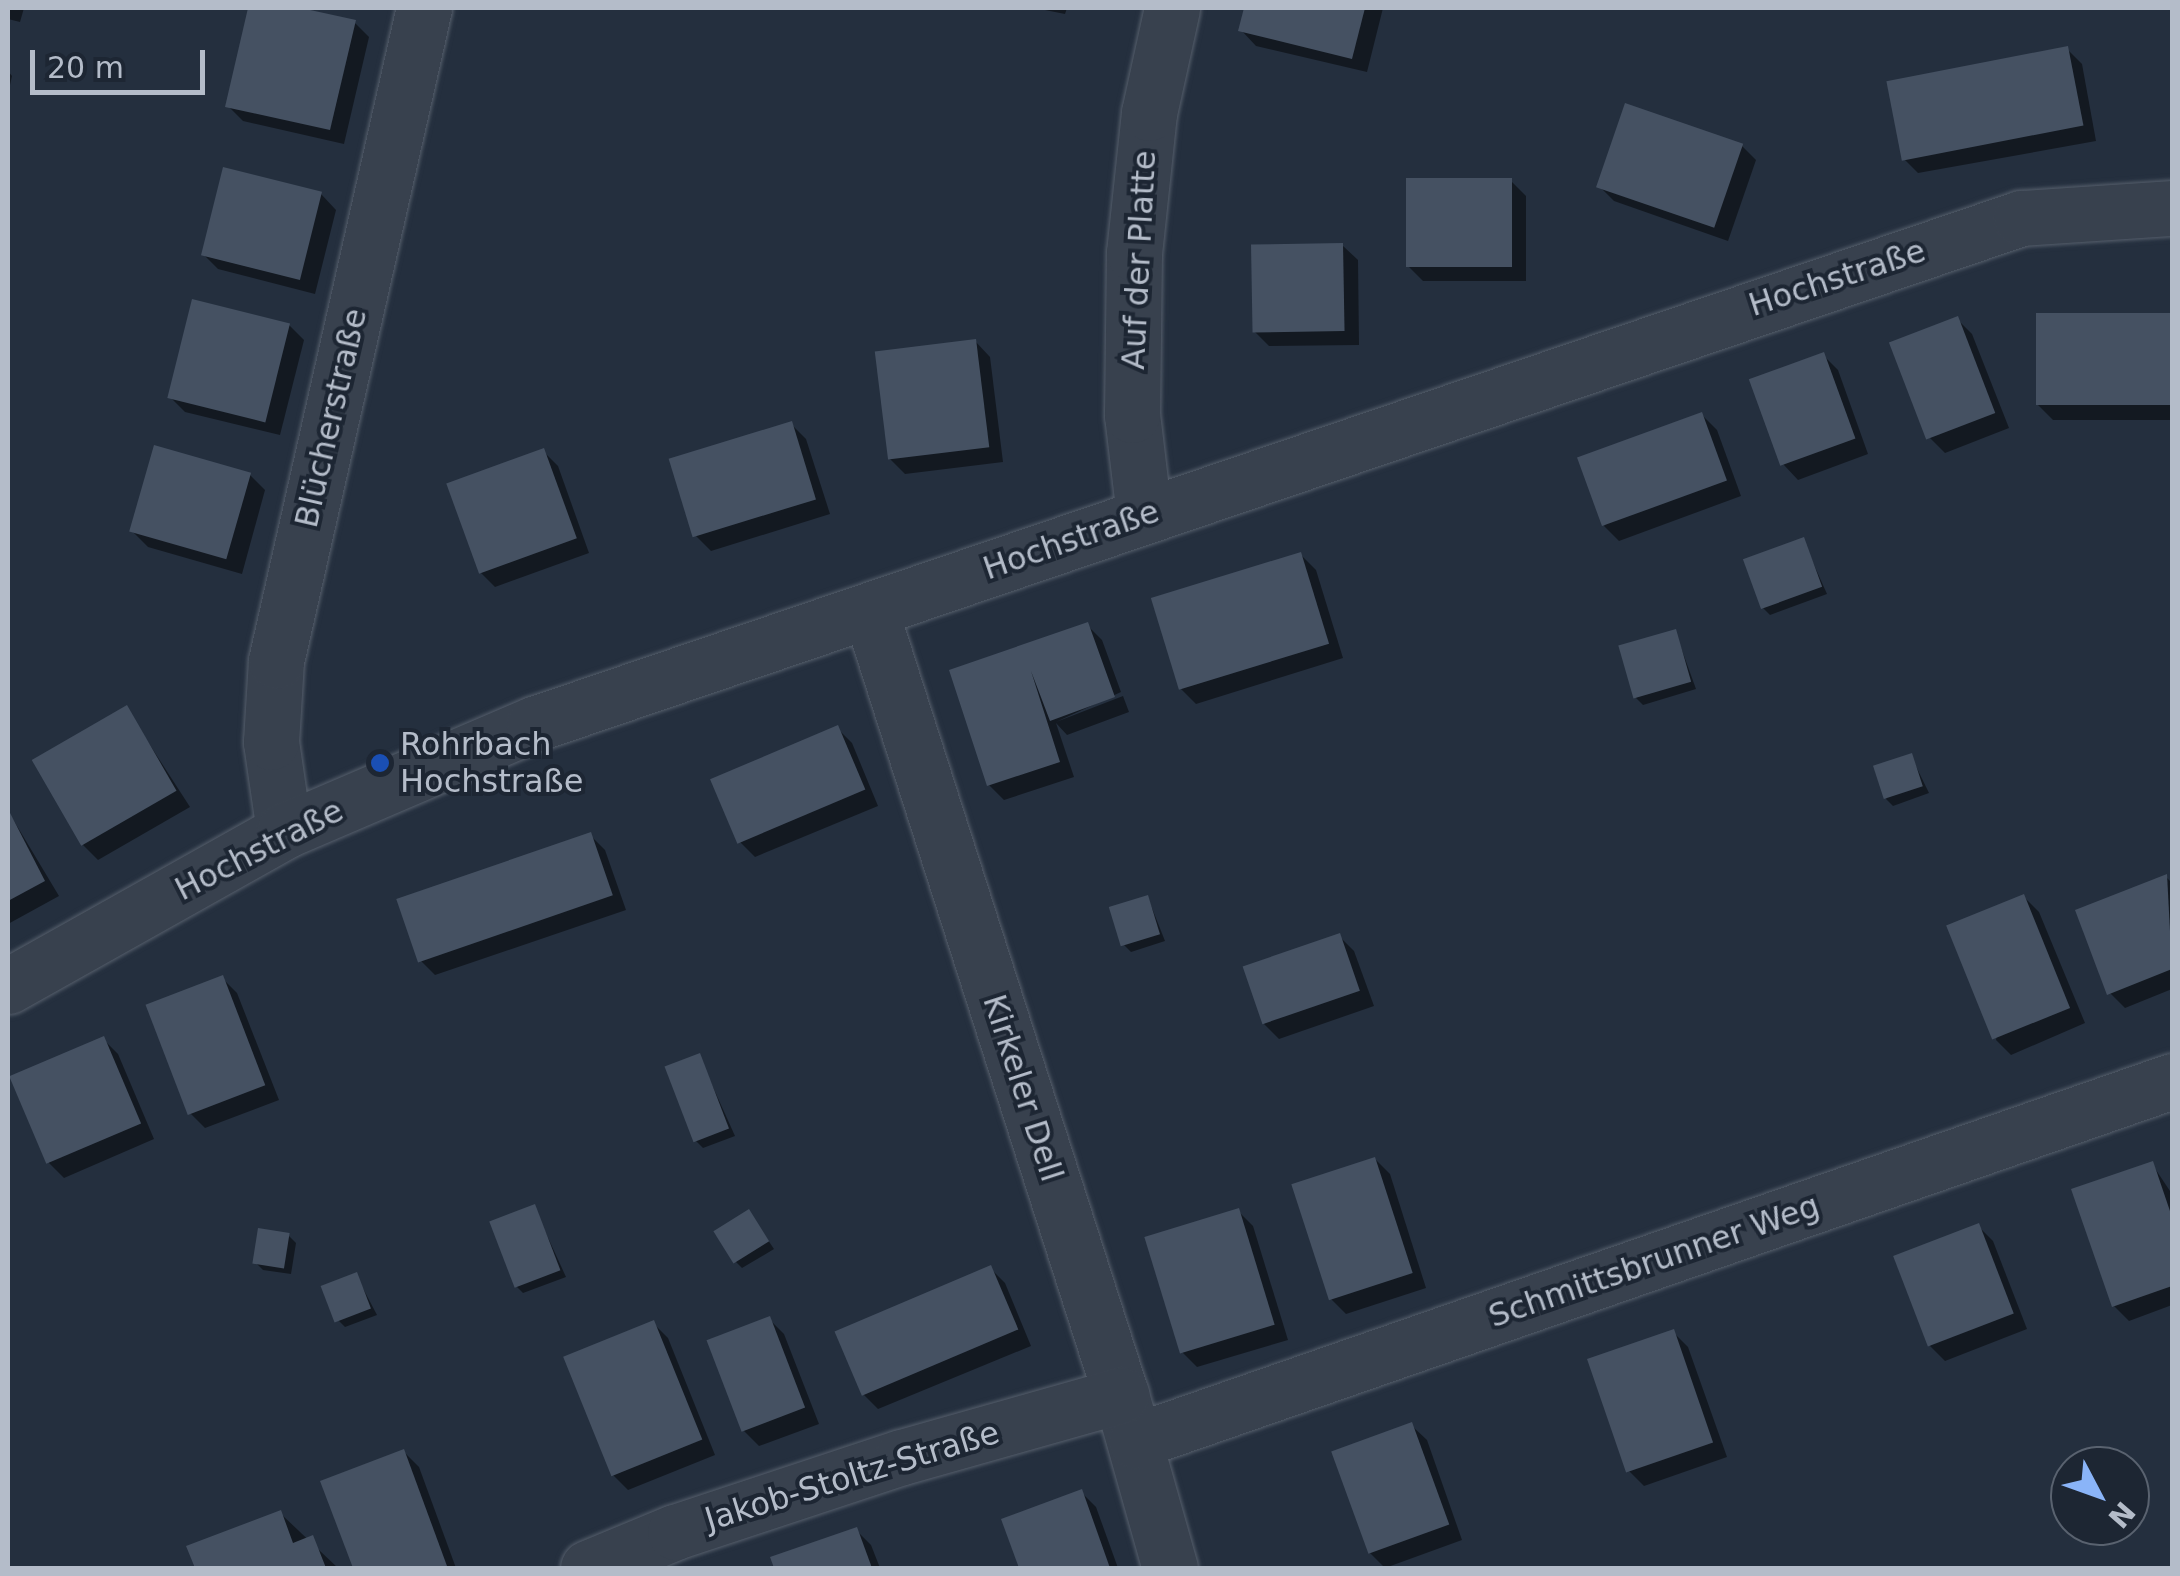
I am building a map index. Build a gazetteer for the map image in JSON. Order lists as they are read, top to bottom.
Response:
{
  "streets": {
    "street": [
      "Auf der Platte",
      "Hochstraße",
      "Blücherstraße",
      "Kirkeler Dell",
      "Schmittsbrunner Weg",
      "Jakob-Stoltz-Straße"
    ]
  },
  "crossings": [
    ["Auf der Platte", "Hochstraße"],
    ["Hochstraße", "Blücherstraße"],
    ["Hochstraße", "Kirkeler Dell"],
    ["Kirkeler Dell", "Schmittsbrunner Weg"],
    ["Kirkeler Dell", "Jakob-Stoltz-Straße"],
    ["Schmittsbrunner Weg", "Jakob-Stoltz-Straße"]
  ],
  "places": ["Rohrbach Hochstraße"],
  "scale_bar": "20 m",
  "north": "bottom right"
}
